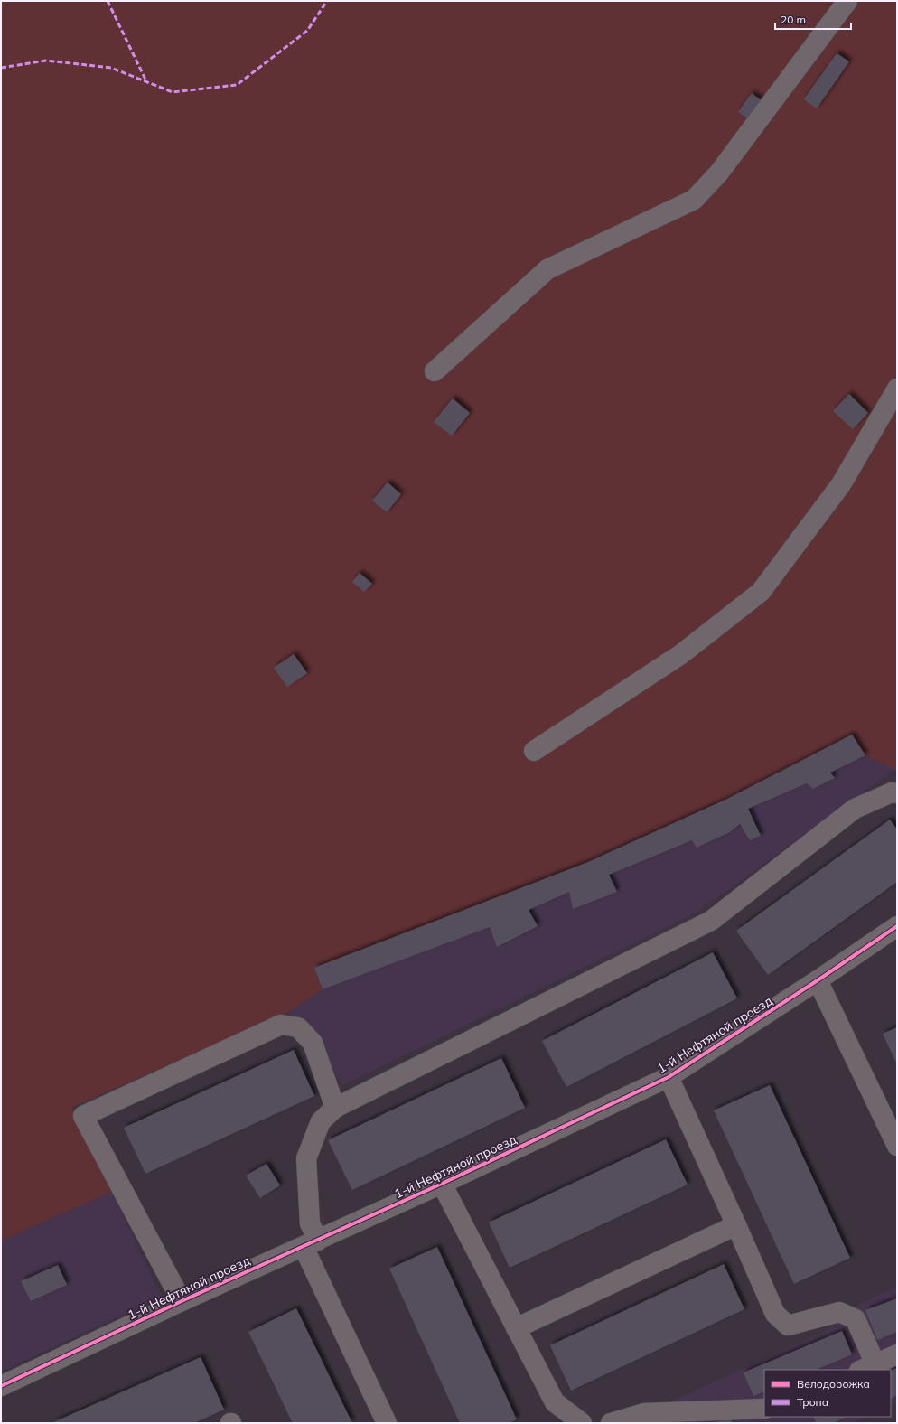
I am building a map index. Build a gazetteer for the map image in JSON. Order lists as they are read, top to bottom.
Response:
{
  "streets": {
    "street": ["1-й Нефтяной проезд"]
  },
  "legend": ["Велодорожка", "Тропа"],
  "scale_bar": "20 m"
}
